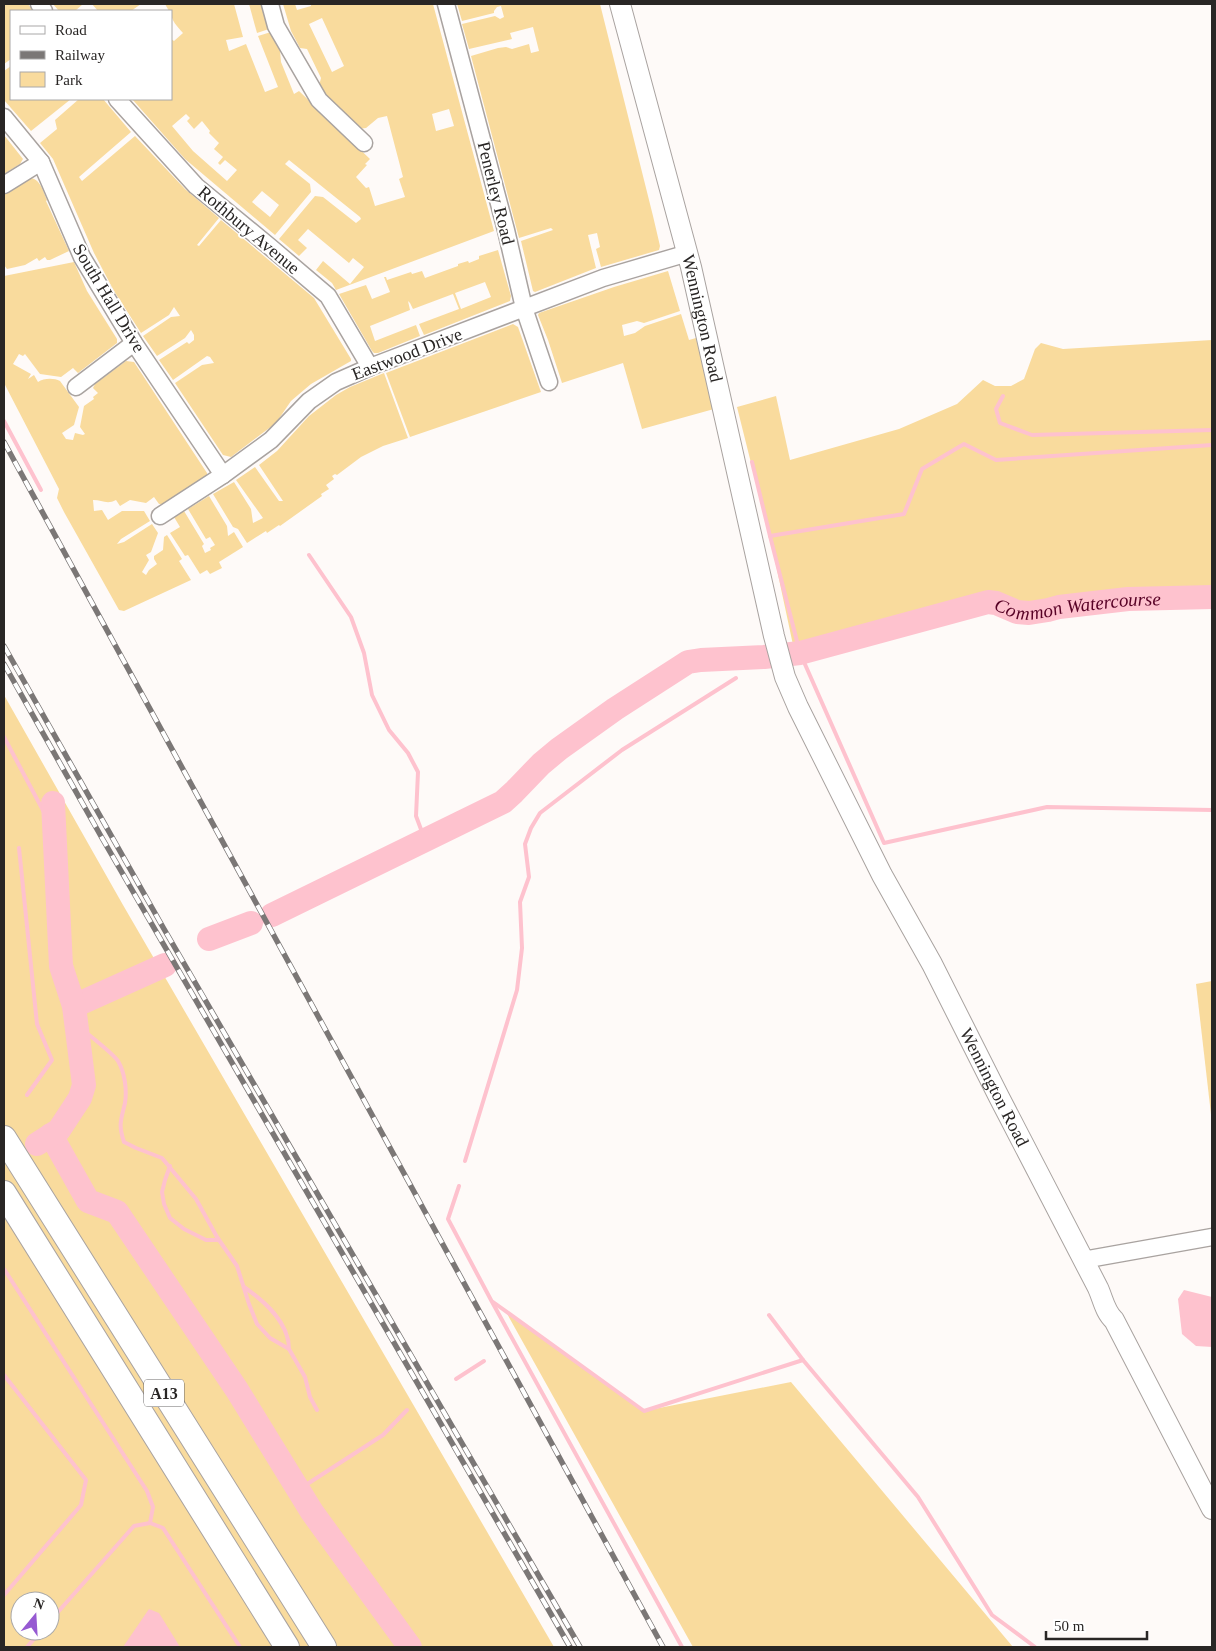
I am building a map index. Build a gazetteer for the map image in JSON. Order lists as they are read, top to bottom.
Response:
{
  "streets": {
    "highway": ["A13"],
    "main road": ["Wennington Road"],
    "street": [
      "Penerley Road",
      "Rothbury Avenue",
      "South Hall Drive",
      "Eastwood Drive"
    ]
  },
  "crossings": [
    ["Penerley Road", "Eastwood Drive"],
    ["Rothbury Avenue", "Eastwood Drive"],
    ["South Hall Drive", "Eastwood Drive"],
    ["Wennington Road", "Eastwood Drive"]
  ],
  "water": ["Common Watercourse"],
  "legend": ["Road", "Railway", "Park"],
  "scale_bar": "50 m",
  "north": "top"
}
